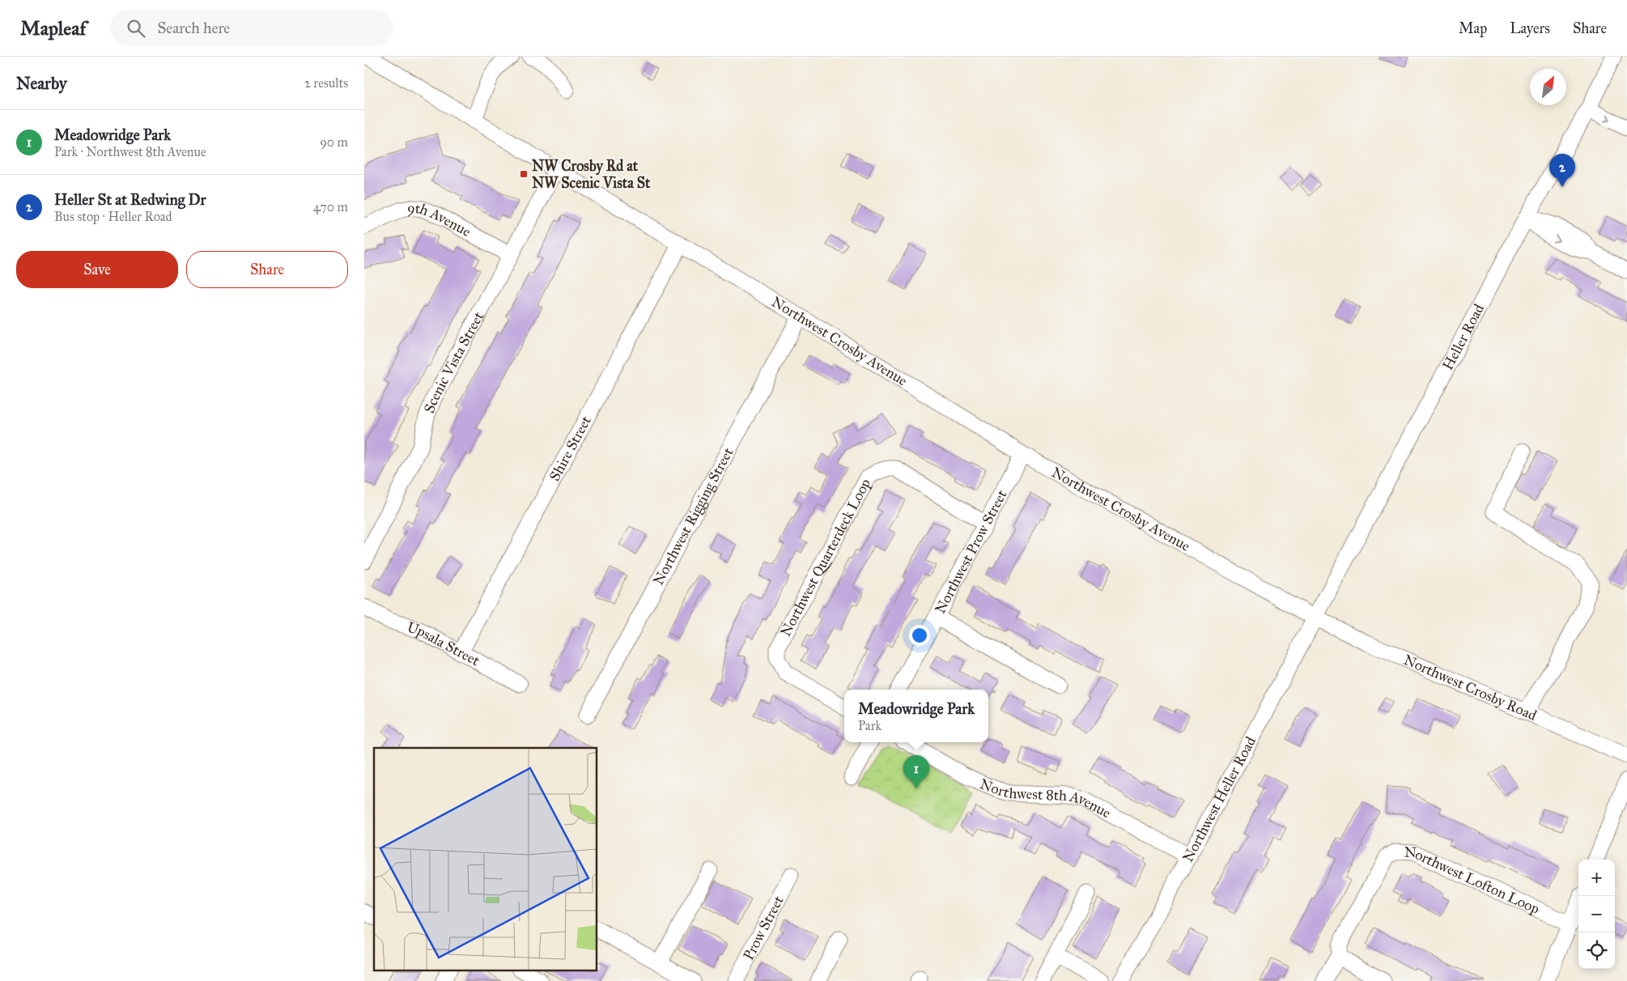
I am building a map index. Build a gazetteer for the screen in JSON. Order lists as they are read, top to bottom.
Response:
{
  "streets": {
    "street": [
      "9th Avenue",
      "Heller Road",
      "Northwest Crosby Avenue",
      "Scenic Vista Street",
      "Shire Street",
      "Northwest Rigging Street",
      "Northwest Prow Street",
      "Northwest Quarterdeck Loop",
      "Upsala Street",
      "Northwest Crosby Road",
      "Northwest 8th Avenue",
      "Northwest Heller Road",
      "Northwest Lofton Loop",
      "Prow Street"
    ]
  },
  "crossings": [
    ["9th Avenue", "Scenic Vista Street"],
    ["Heller Road", "Northwest Crosby Avenue"],
    ["Heller Road", "Northwest Crosby Road"],
    ["Heller Road", "Northwest Heller Road"],
    ["Northwest Crosby Avenue", "Scenic Vista Street"],
    ["Northwest Crosby Avenue", "Shire Street"],
    ["Northwest Crosby Avenue", "Northwest Rigging Street"],
    ["Northwest Crosby Avenue", "Northwest Prow Street"],
    ["Northwest Crosby Avenue", "Northwest Crosby Road"],
    ["Northwest Crosby Avenue", "Northwest Heller Road"],
    ["Shire Street", "Upsala Street"],
    ["Northwest Prow Street", "Northwest Quarterdeck Loop"],
    ["Northwest Crosby Road", "Northwest Heller Road"],
    ["Northwest 8th Avenue", "Northwest Heller Road"]
  ],
  "places": {
    "transit": ["NW Crosby Rd at NW Scenic Vista St"]
  },
  "north": "top right",
  "page": {
    "header": "Mapleaf",
    "search": "Search here",
    "nav": ["Map", "Layers", "Share"],
    "heading": ["Nearby", "2 results"],
    "list": [
      {
        "mark": "1",
        "name": "Meadowridge Park",
        "note": "Park · Northwest 8th Avenue",
        "value": "90 m"
      },
      {
        "mark": "2",
        "name": "Heller St at Redwing Dr",
        "note": "Bus stop · Heller Road",
        "value": "470 m"
      }
    ],
    "pins": ["2", "1"],
    "buttons": ["Save", "Share"],
    "popup": ["Meadowridge Park", "Park"],
    "map_buttons": ["+", "−"]
  }
}
